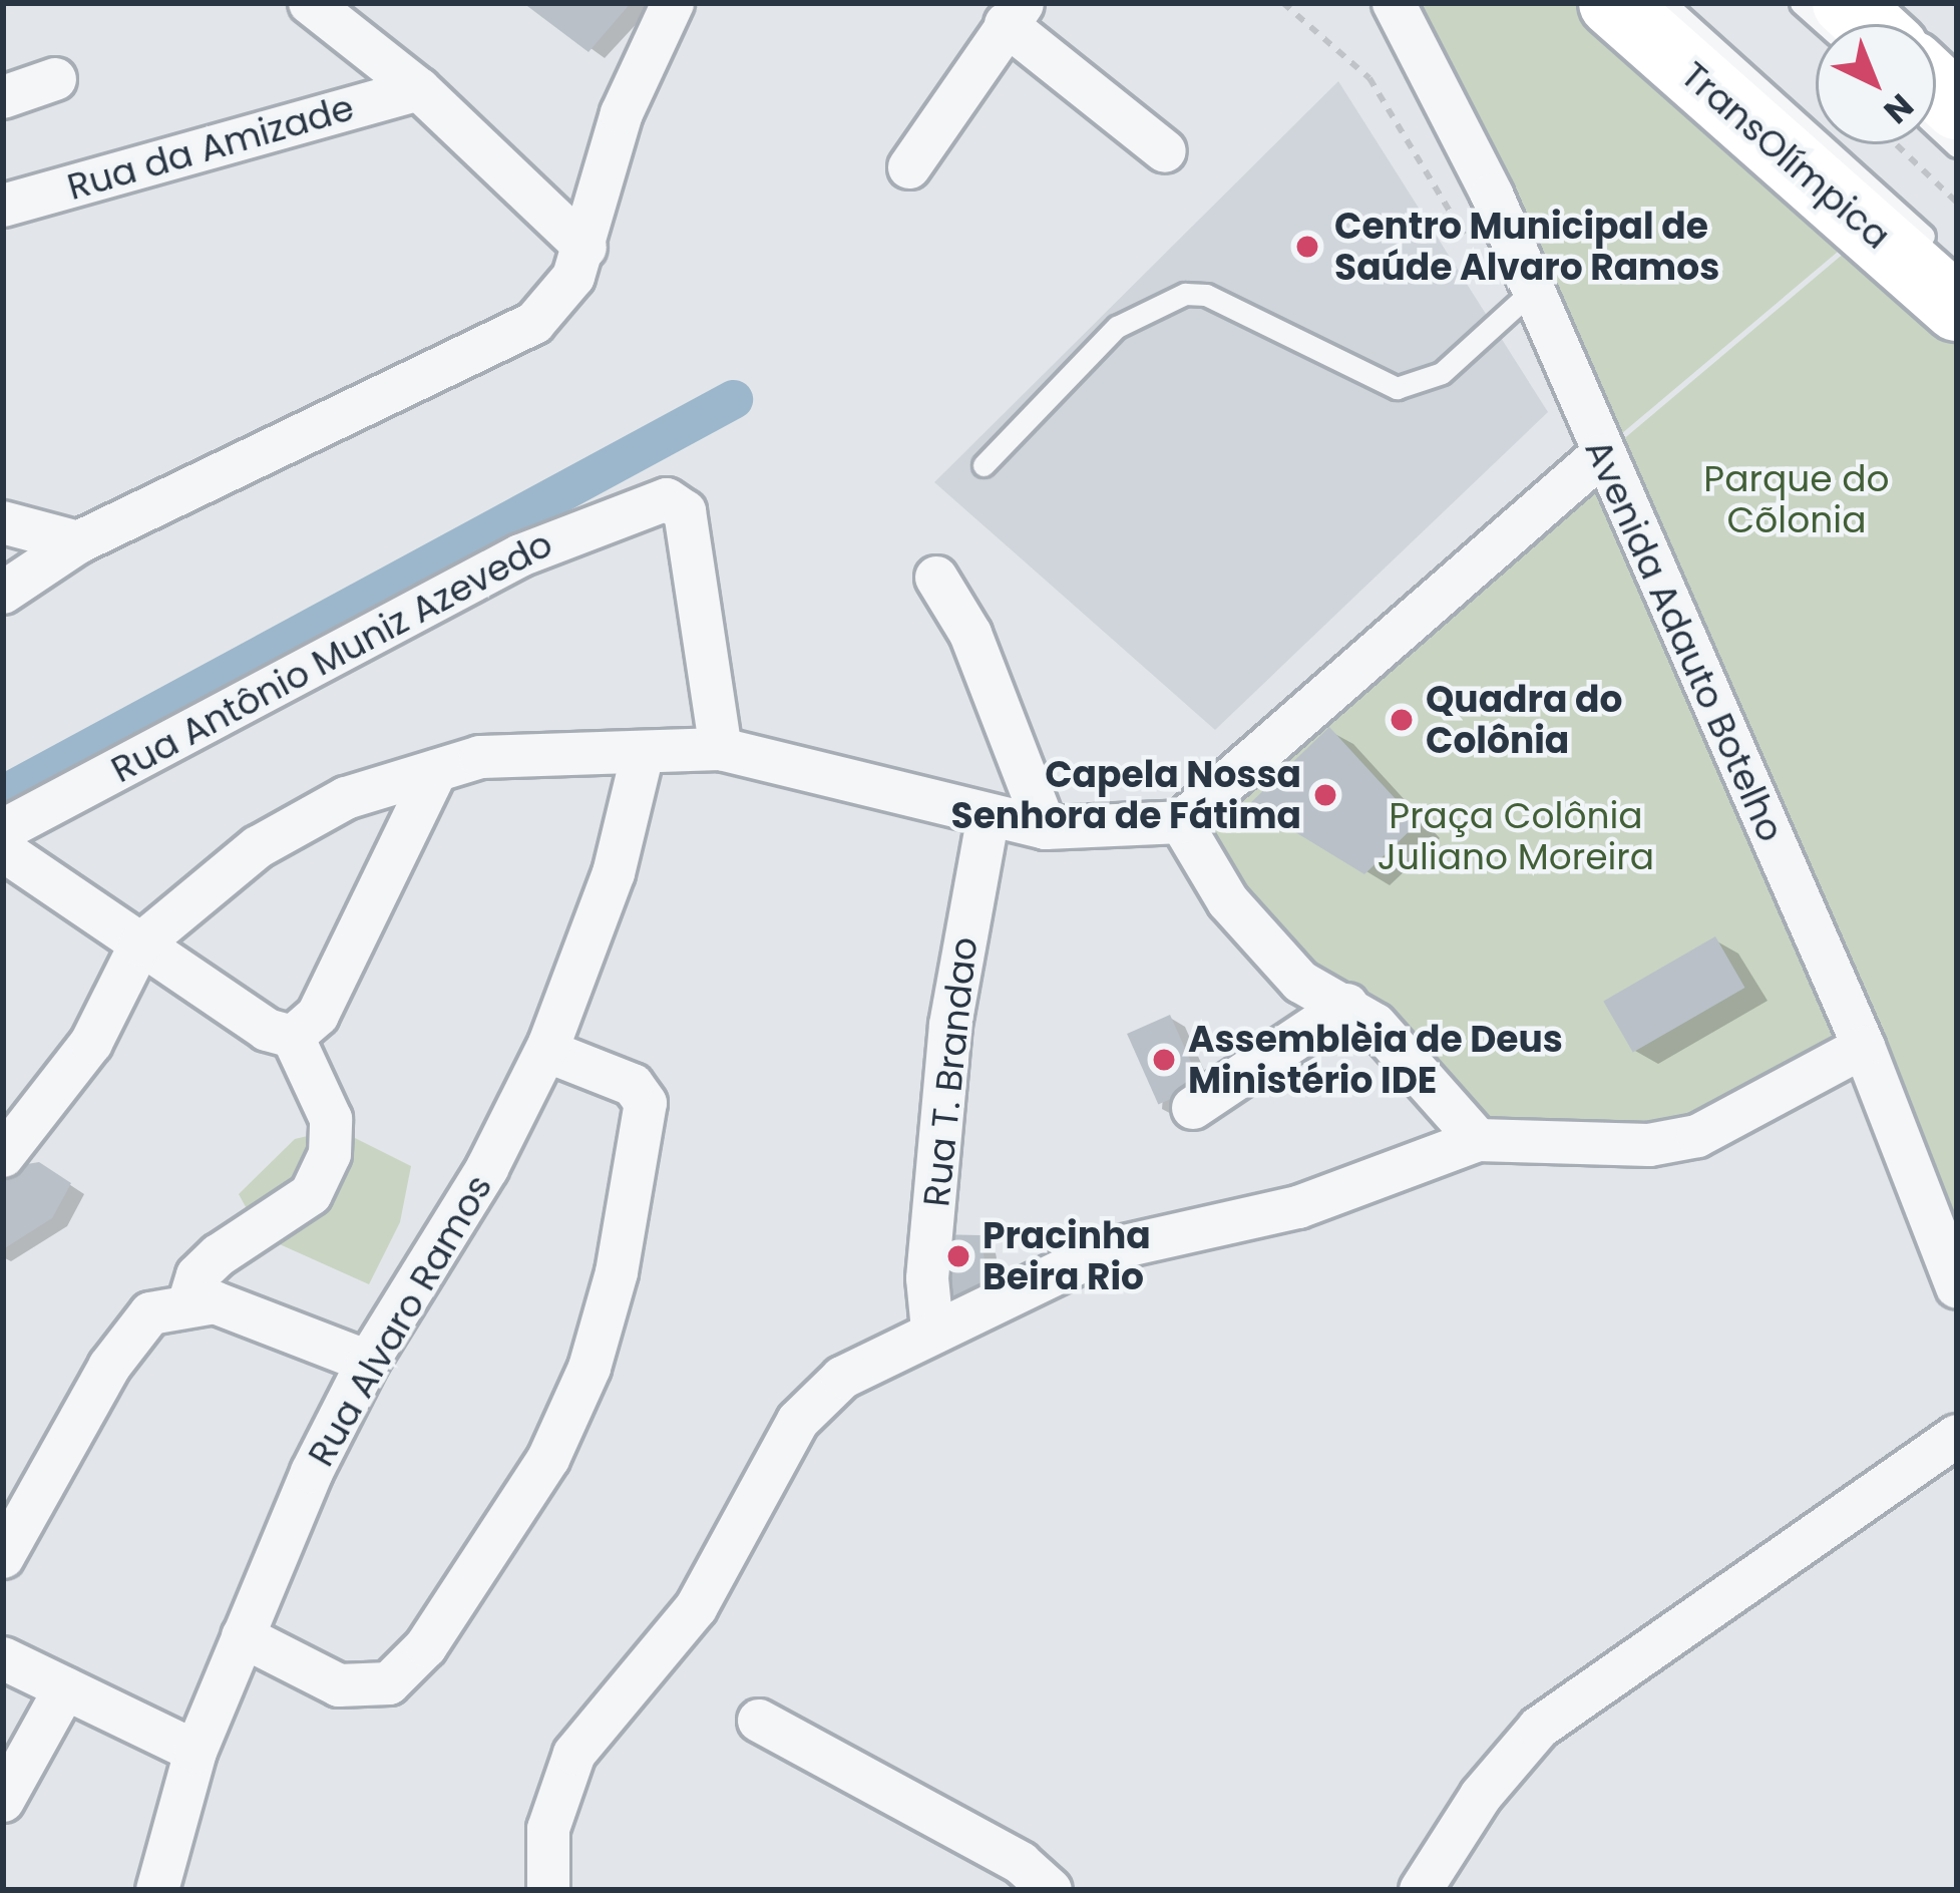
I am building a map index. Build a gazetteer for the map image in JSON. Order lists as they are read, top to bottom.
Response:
{
  "streets": {
    "highway": ["TransOlímpica"],
    "street": [
      "Rua da Amizade",
      "Avenida Adauto Botelho",
      "Rua Antônio Muniz Azevedo",
      "Rua T. Brandao",
      "Rua Alvaro Ramos"
    ]
  },
  "parks": ["Parque do Cõlonia", "Praça Colônia Juliano Moreira"],
  "places": [
    "Centro Municipal de Saúde Alvaro Ramos",
    "Quadra do Colônia",
    "Capela Nossa Senhora de Fátima",
    "Assemblèia de Deus Ministério IDE",
    "Pracinha Beira Rio"
  ],
  "north": "bottom right"
}
